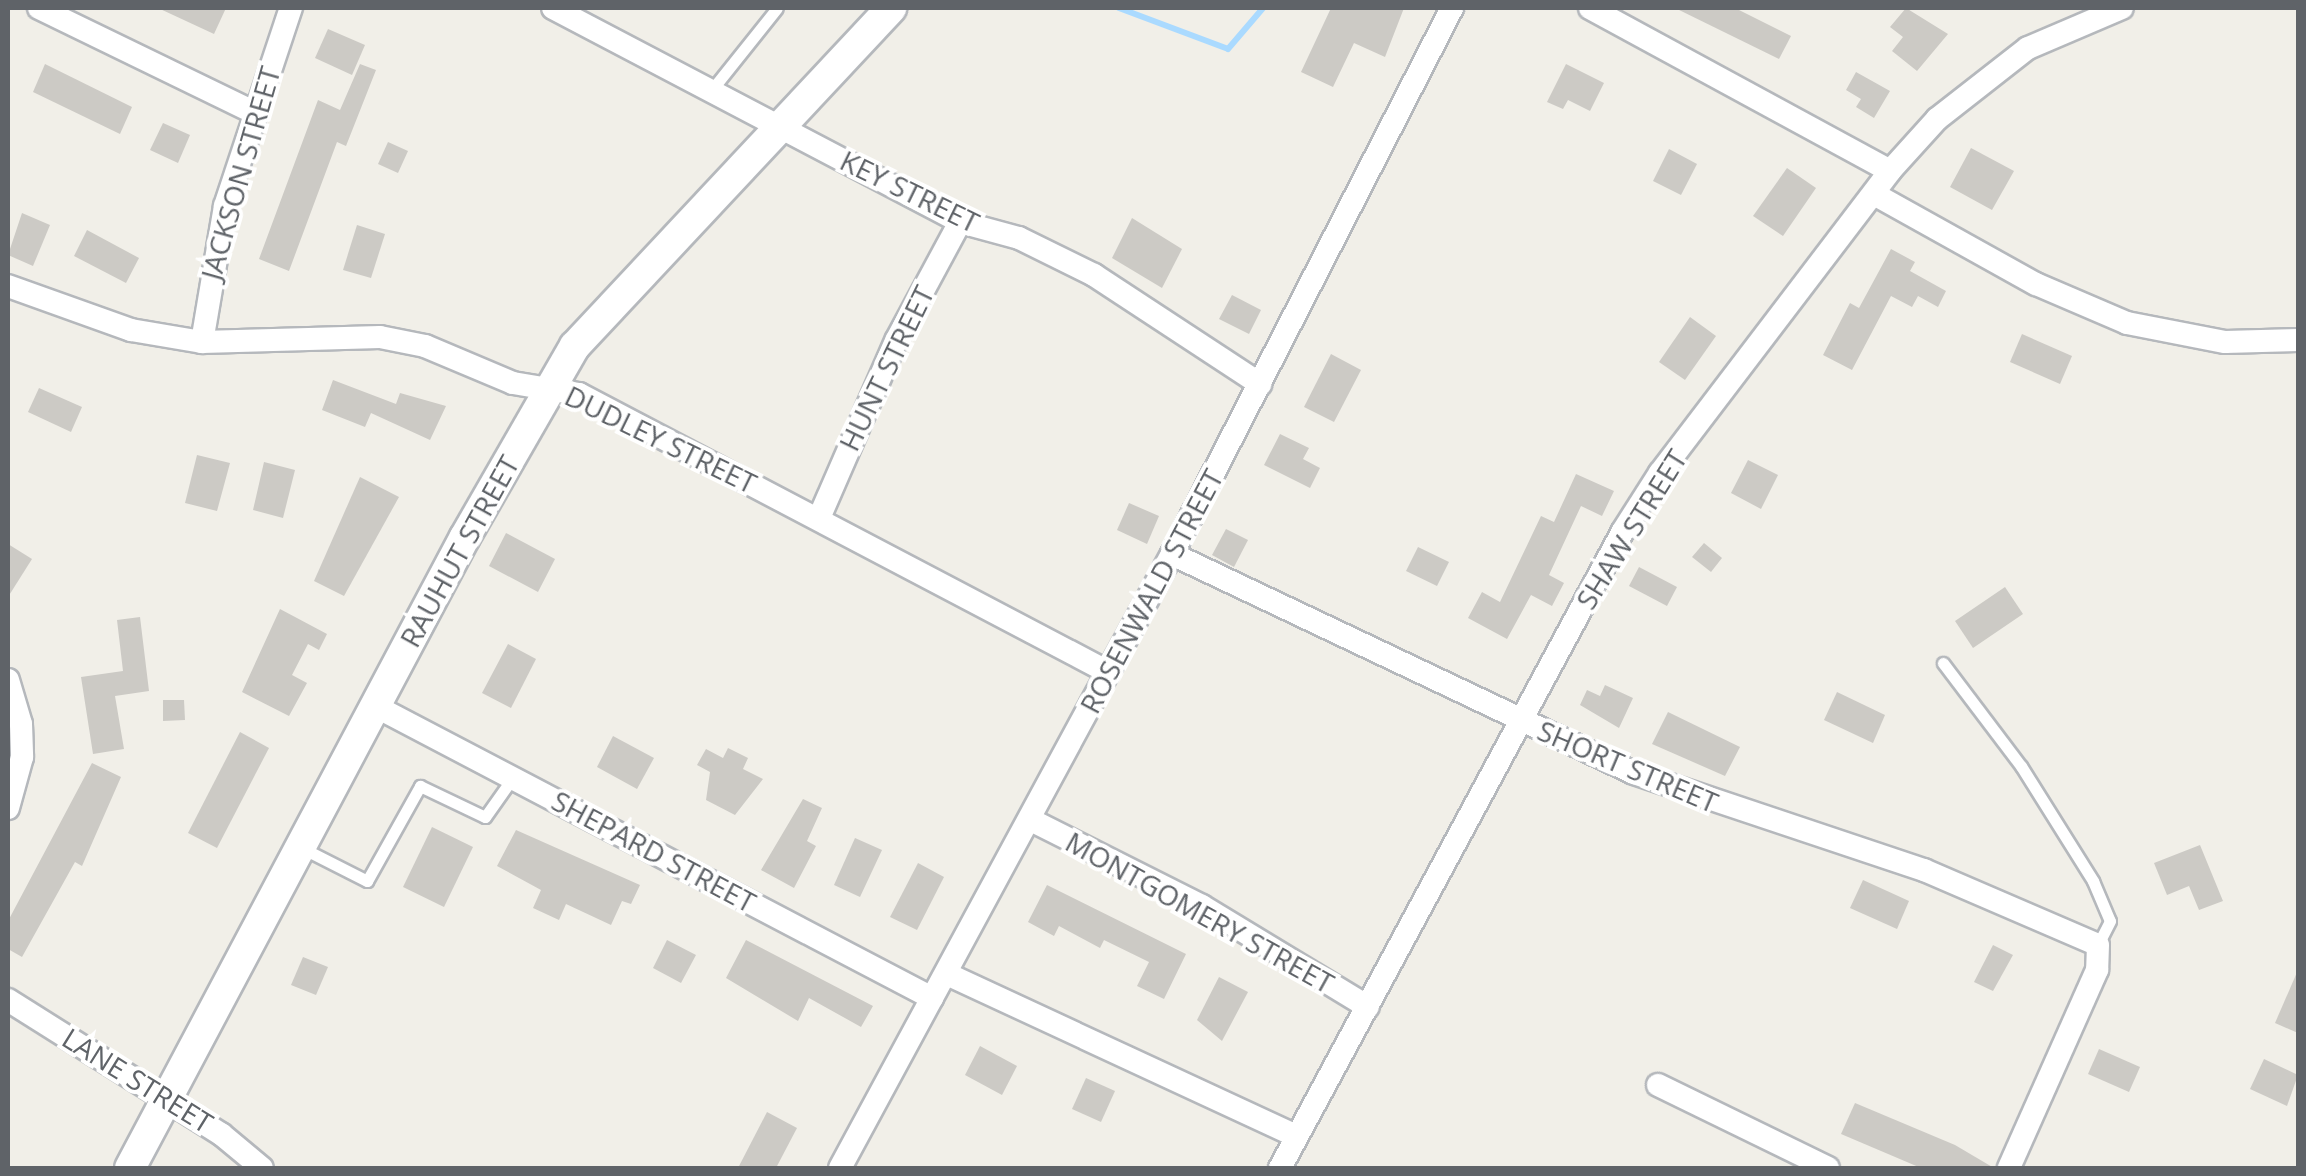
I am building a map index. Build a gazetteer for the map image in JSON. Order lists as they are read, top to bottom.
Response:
{
  "streets": {
    "main road": ["RAUHUT STREET"],
    "street": [
      "JACKSON STREET",
      "KEY STREET",
      "HUNT STREET",
      "DUDLEY STREET",
      "SHAW STREET",
      "ROSENWALD STREET",
      "SHORT STREET",
      "SHEPARD STREET",
      "MONTGOMERY STREET",
      "LANE STREET"
    ]
  },
  "crossings": [
    ["JACKSON STREET", "DUDLEY STREET"],
    ["KEY STREET", "HUNT STREET"],
    ["KEY STREET", "RAUHUT STREET"],
    ["KEY STREET", "ROSENWALD STREET"],
    ["HUNT STREET", "DUDLEY STREET"],
    ["DUDLEY STREET", "RAUHUT STREET"],
    ["DUDLEY STREET", "ROSENWALD STREET"],
    ["SHAW STREET", "SHORT STREET"],
    ["SHAW STREET", "MONTGOMERY STREET"],
    ["RAUHUT STREET", "SHEPARD STREET"],
    ["RAUHUT STREET", "LANE STREET"],
    ["ROSENWALD STREET", "SHORT STREET"],
    ["ROSENWALD STREET", "SHEPARD STREET"],
    ["ROSENWALD STREET", "MONTGOMERY STREET"]
  ]
}
